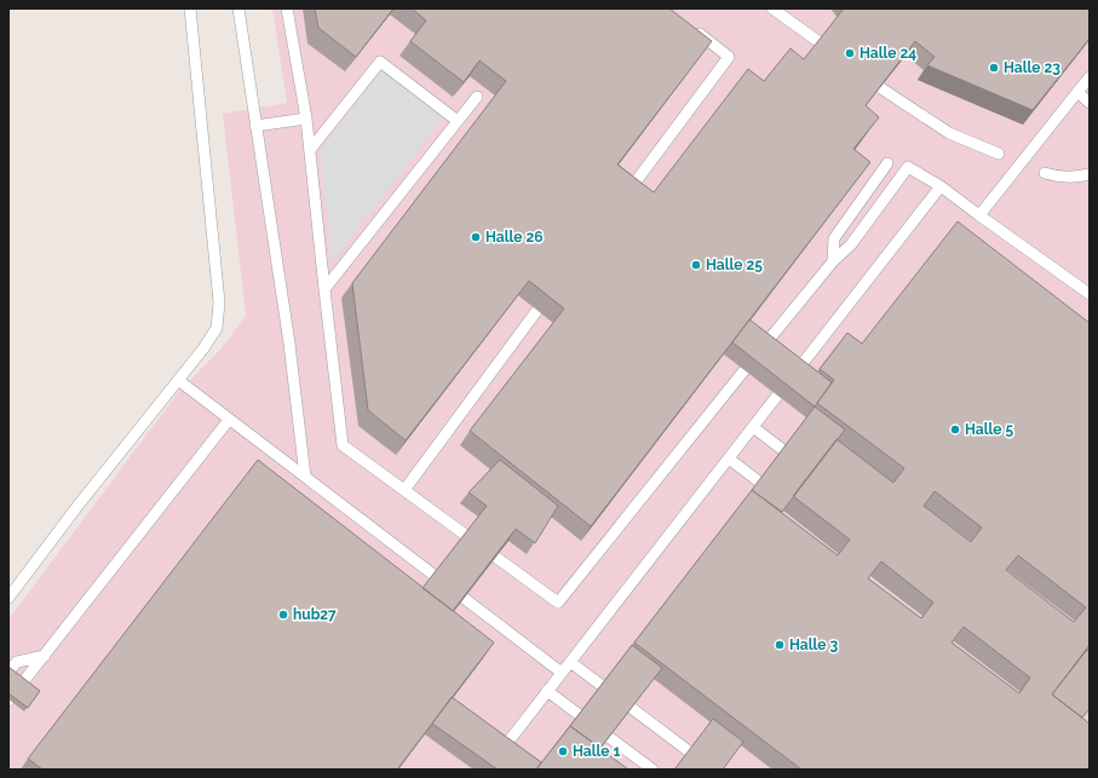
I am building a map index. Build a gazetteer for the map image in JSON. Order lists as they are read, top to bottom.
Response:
{
  "places": [
    "Halle 24",
    "Halle 23",
    "Halle 26",
    "Halle 25",
    "Halle 5",
    "hub27",
    "Halle 3",
    "Halle 1"
  ]
}
